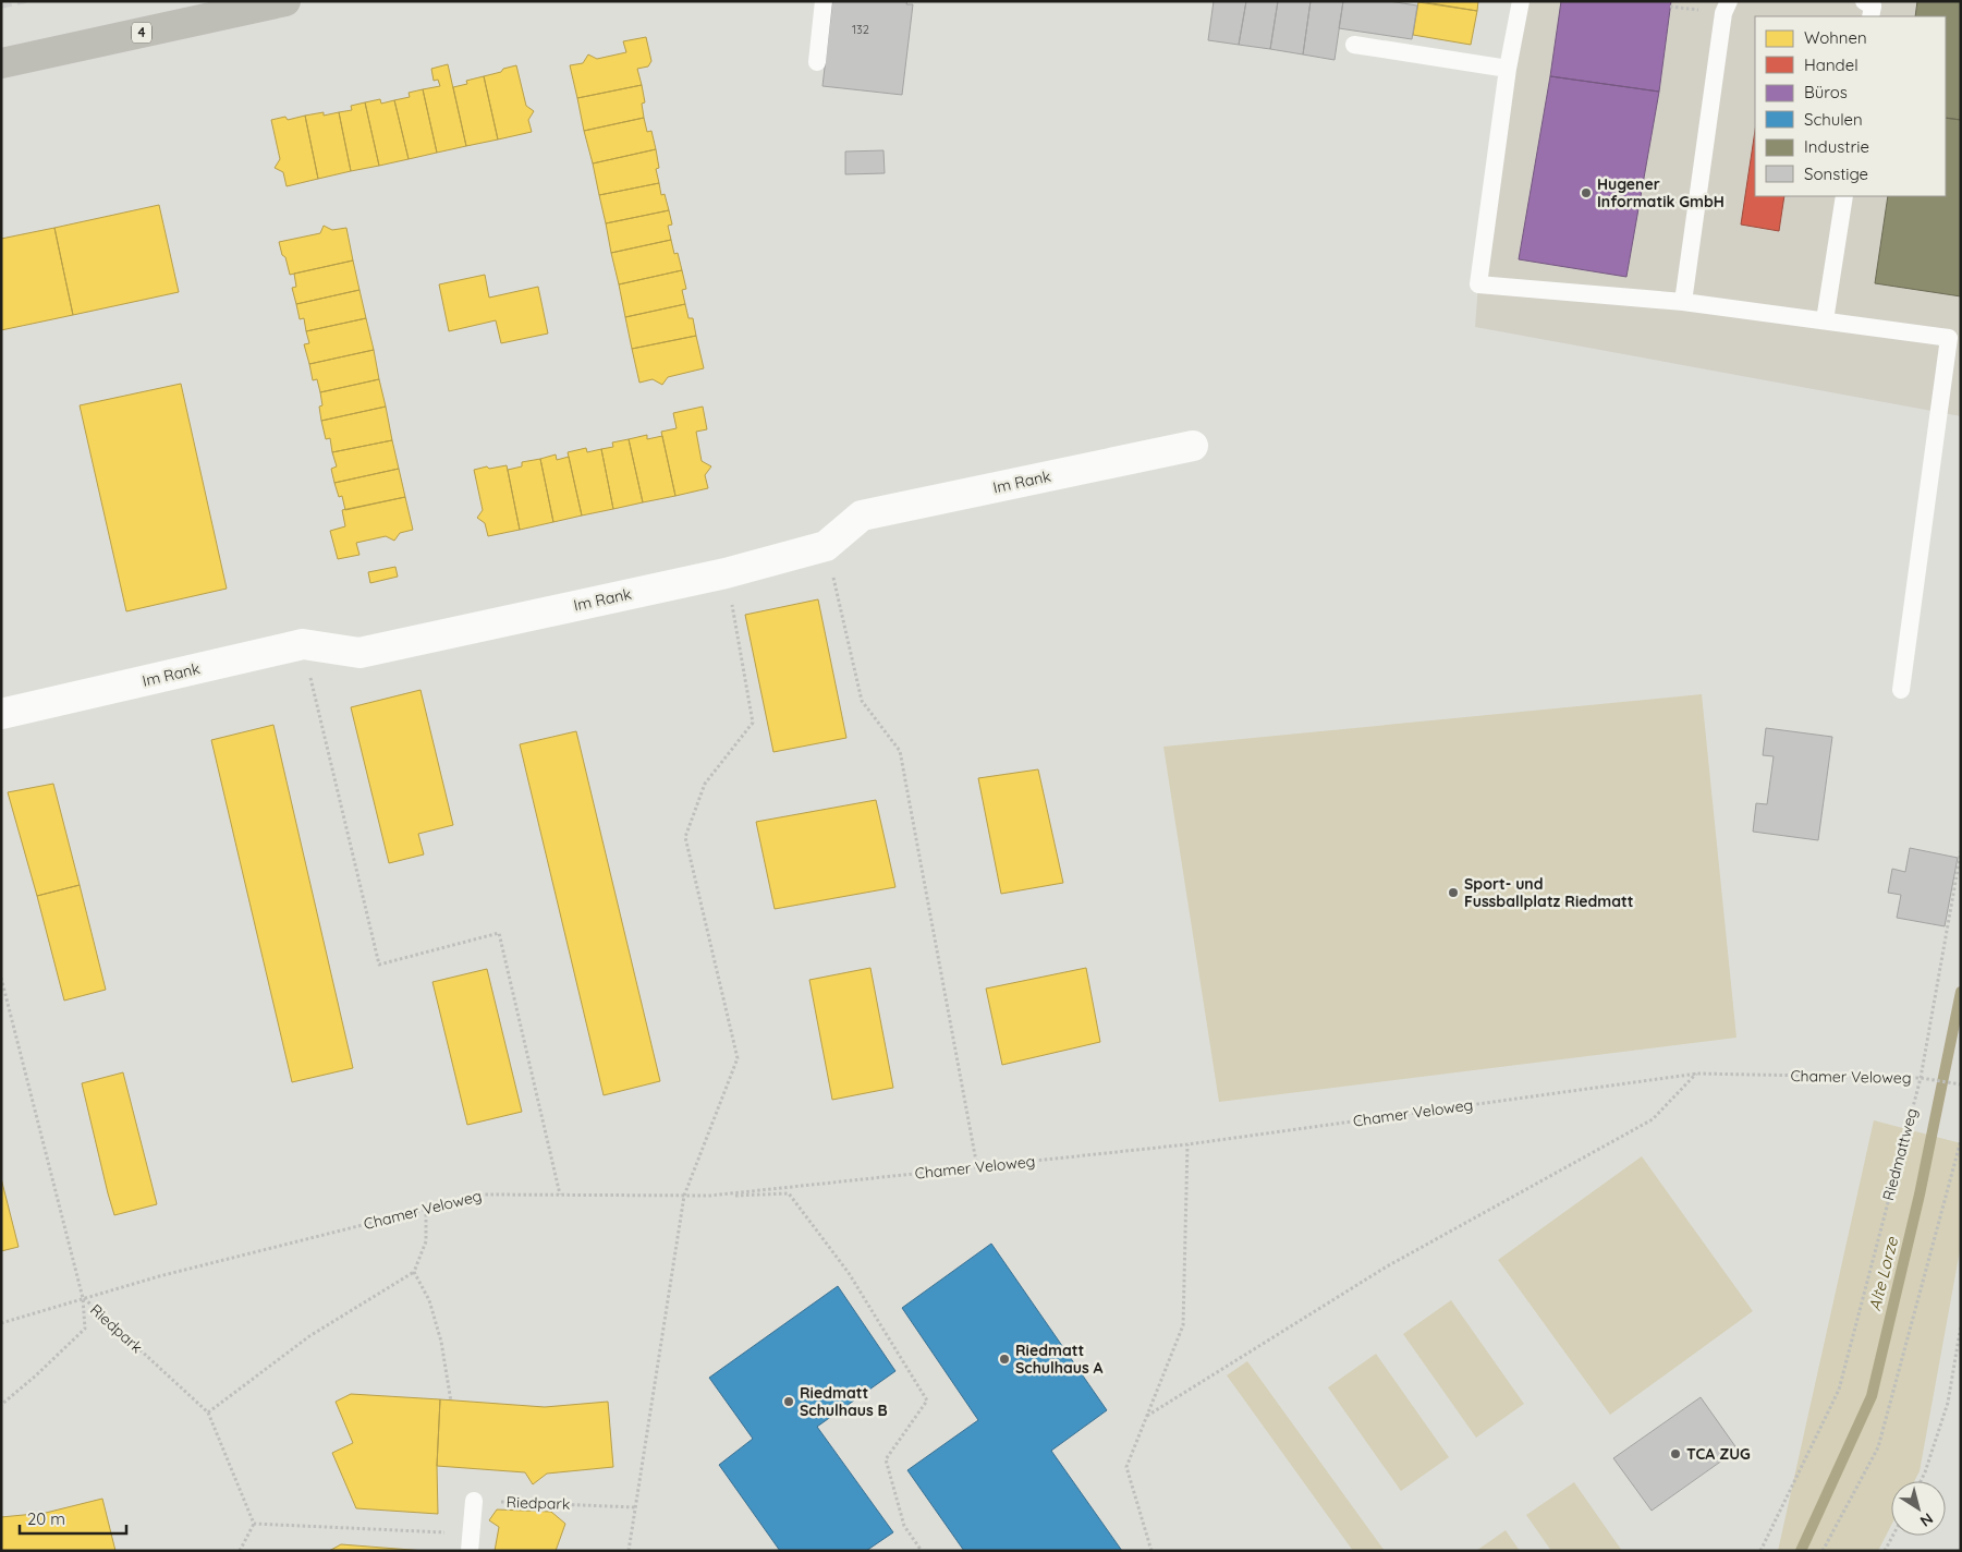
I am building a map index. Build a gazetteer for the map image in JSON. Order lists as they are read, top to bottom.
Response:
{
  "streets": {
    "main road": ["4"],
    "street": ["Im Rank"],
    "path": ["Chamer Veloweg", "Riedmattweg", "Riedpark"]
  },
  "crossings": [
    ["Chamer Veloweg", "Riedmattweg"],
    ["Chamer Veloweg", "Riedpark"]
  ],
  "water": ["Alte Lorze"],
  "places": [
    "Hugener Informatik GmbH",
    "Sport- und Fussballplatz Riedmatt",
    "Riedmatt Schulhaus A",
    "Riedmatt Schulhaus B",
    "TCA ZUG"
  ],
  "house_numbers": ["132"],
  "legend": [
    "Wohnen",
    "Handel",
    "Büros",
    "Schulen",
    "Industrie",
    "Sonstige"
  ],
  "scale_bar": "20 m",
  "north": "bottom right"
}
